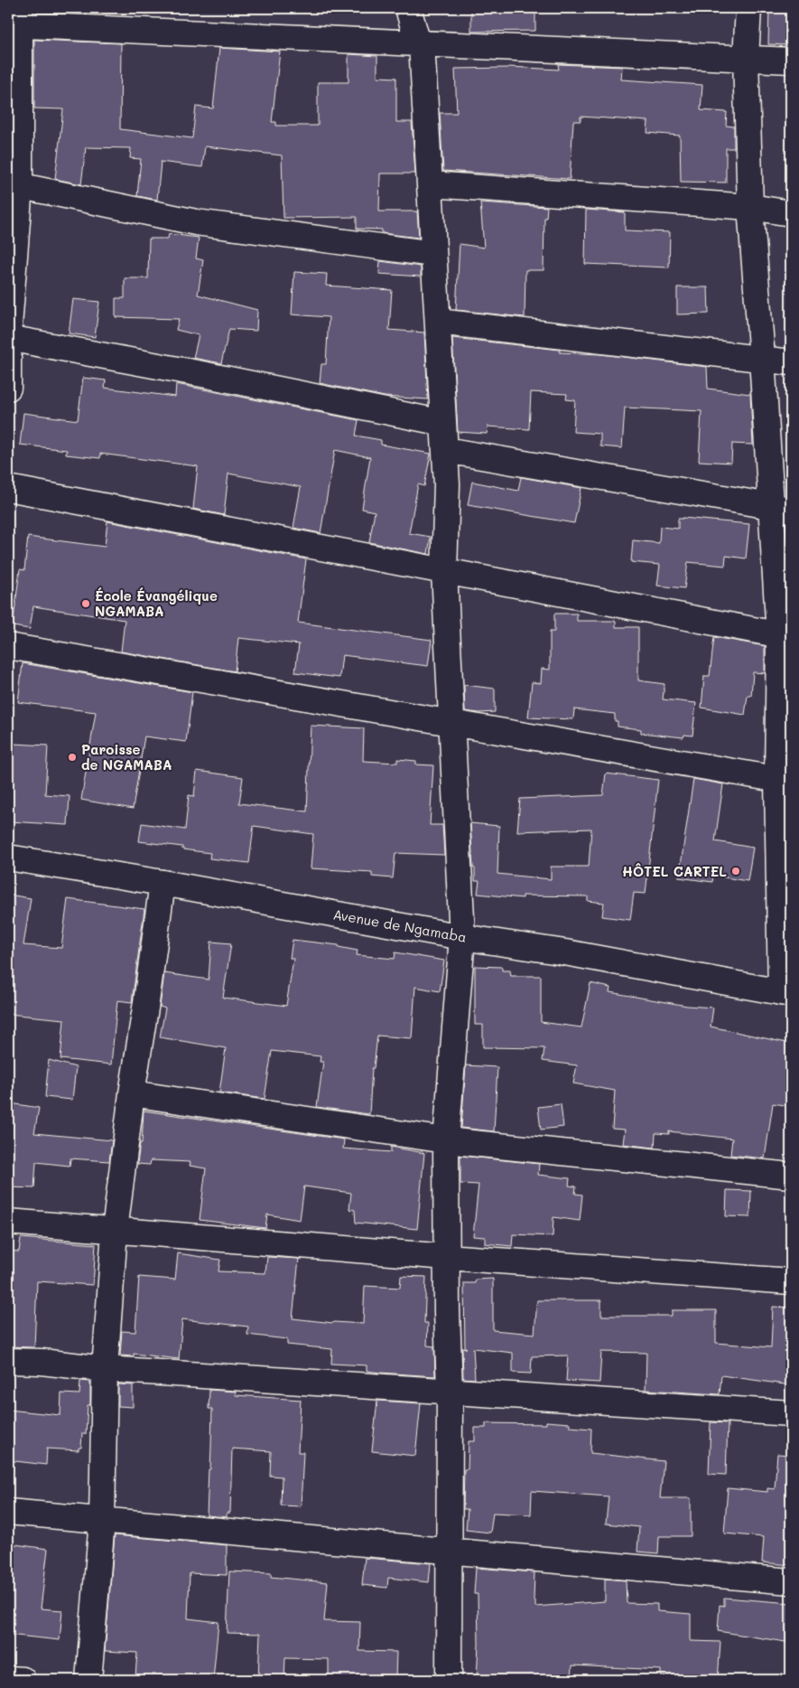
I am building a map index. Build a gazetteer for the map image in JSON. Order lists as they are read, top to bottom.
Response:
{
  "streets": {
    "street": ["Avenue de Ngamaba"]
  },
  "places": ["École Évangélique NGAMABA", "Paroisse de NGAMABA", "HÔTEL CARTEL"]
}
